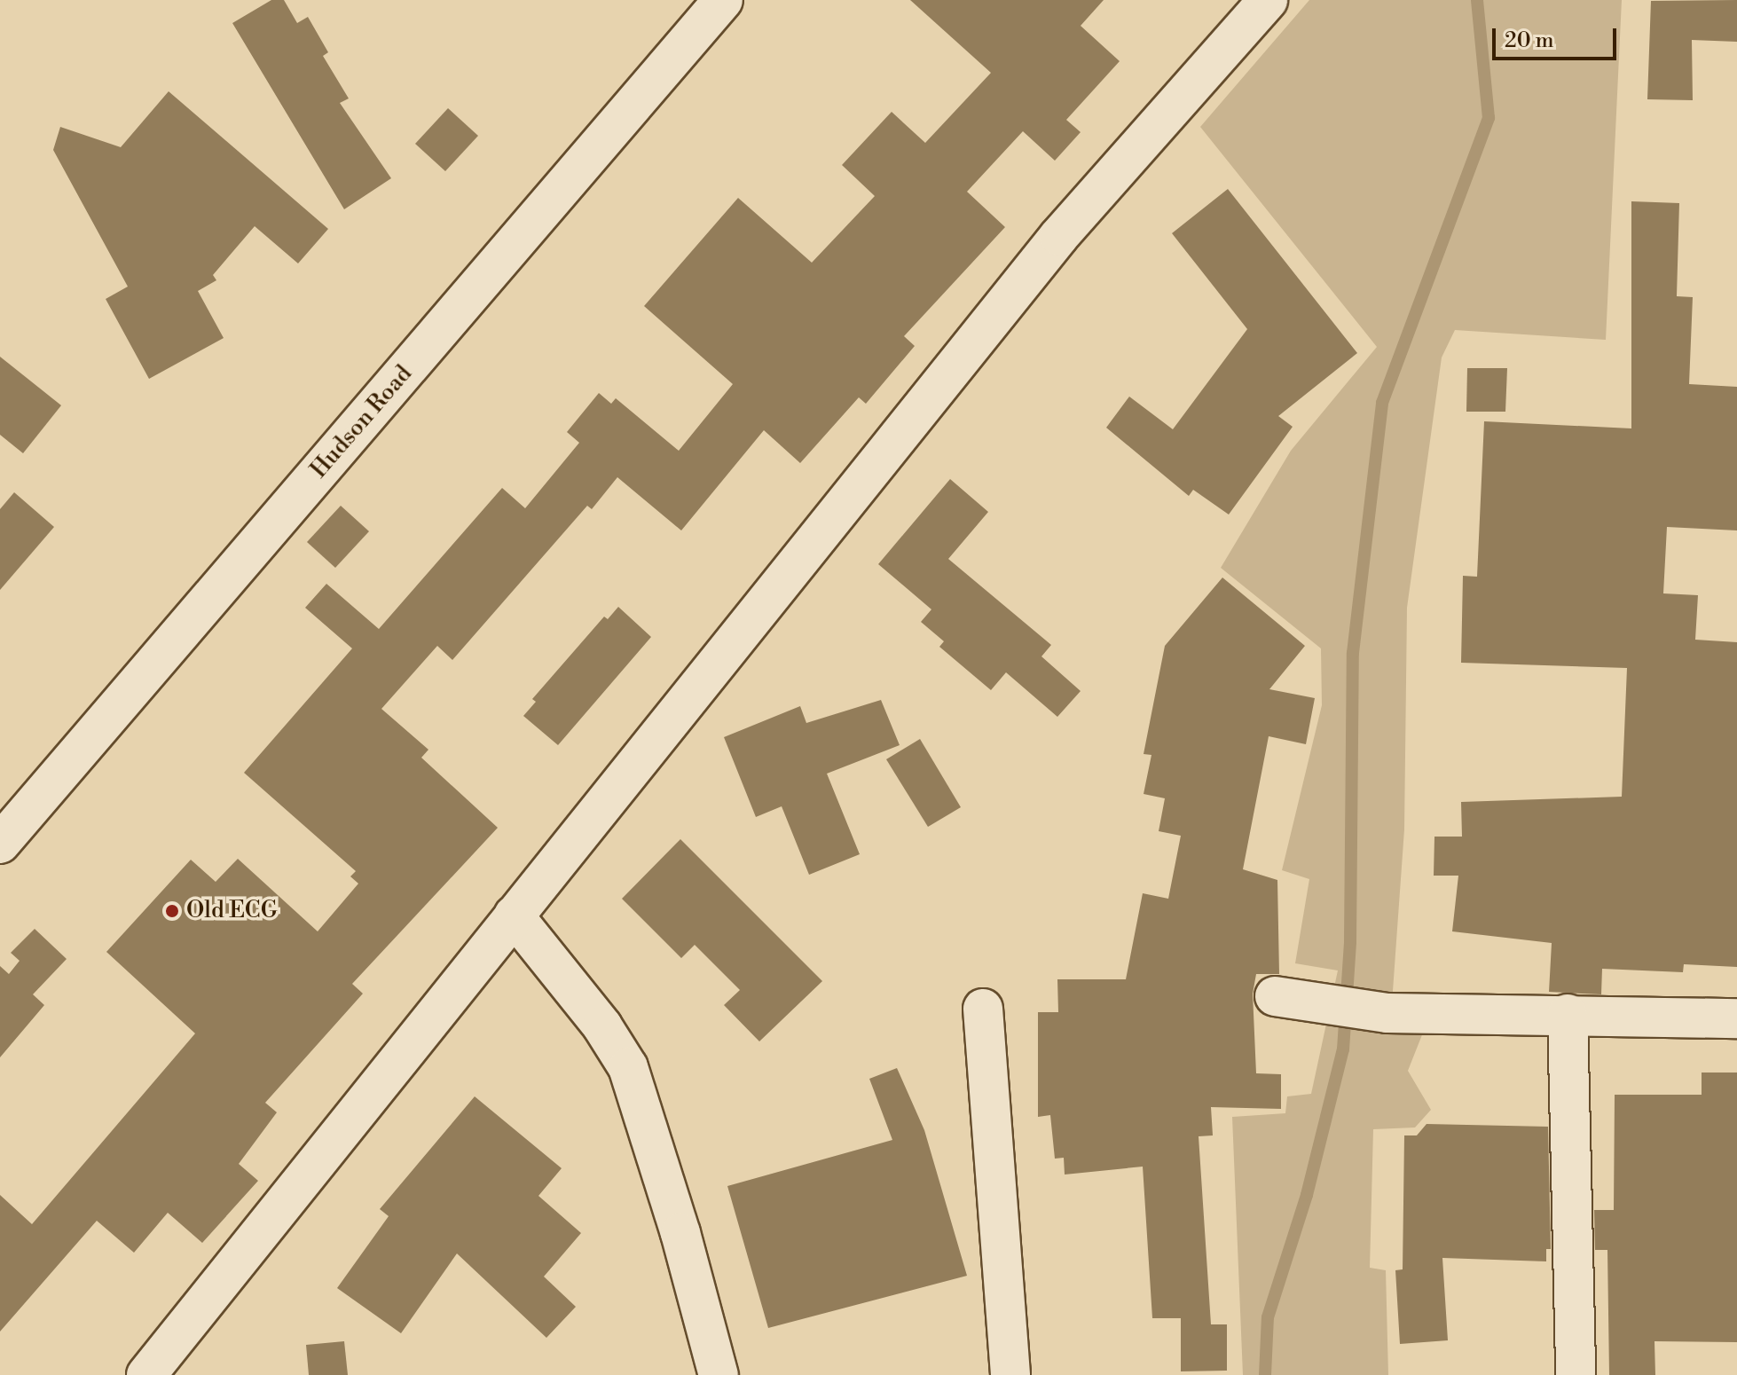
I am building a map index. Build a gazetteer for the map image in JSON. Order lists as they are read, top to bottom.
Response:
{
  "streets": {
    "street": ["Hudson Road"]
  },
  "places": ["Old ECG"],
  "scale_bar": "20 m"
}
